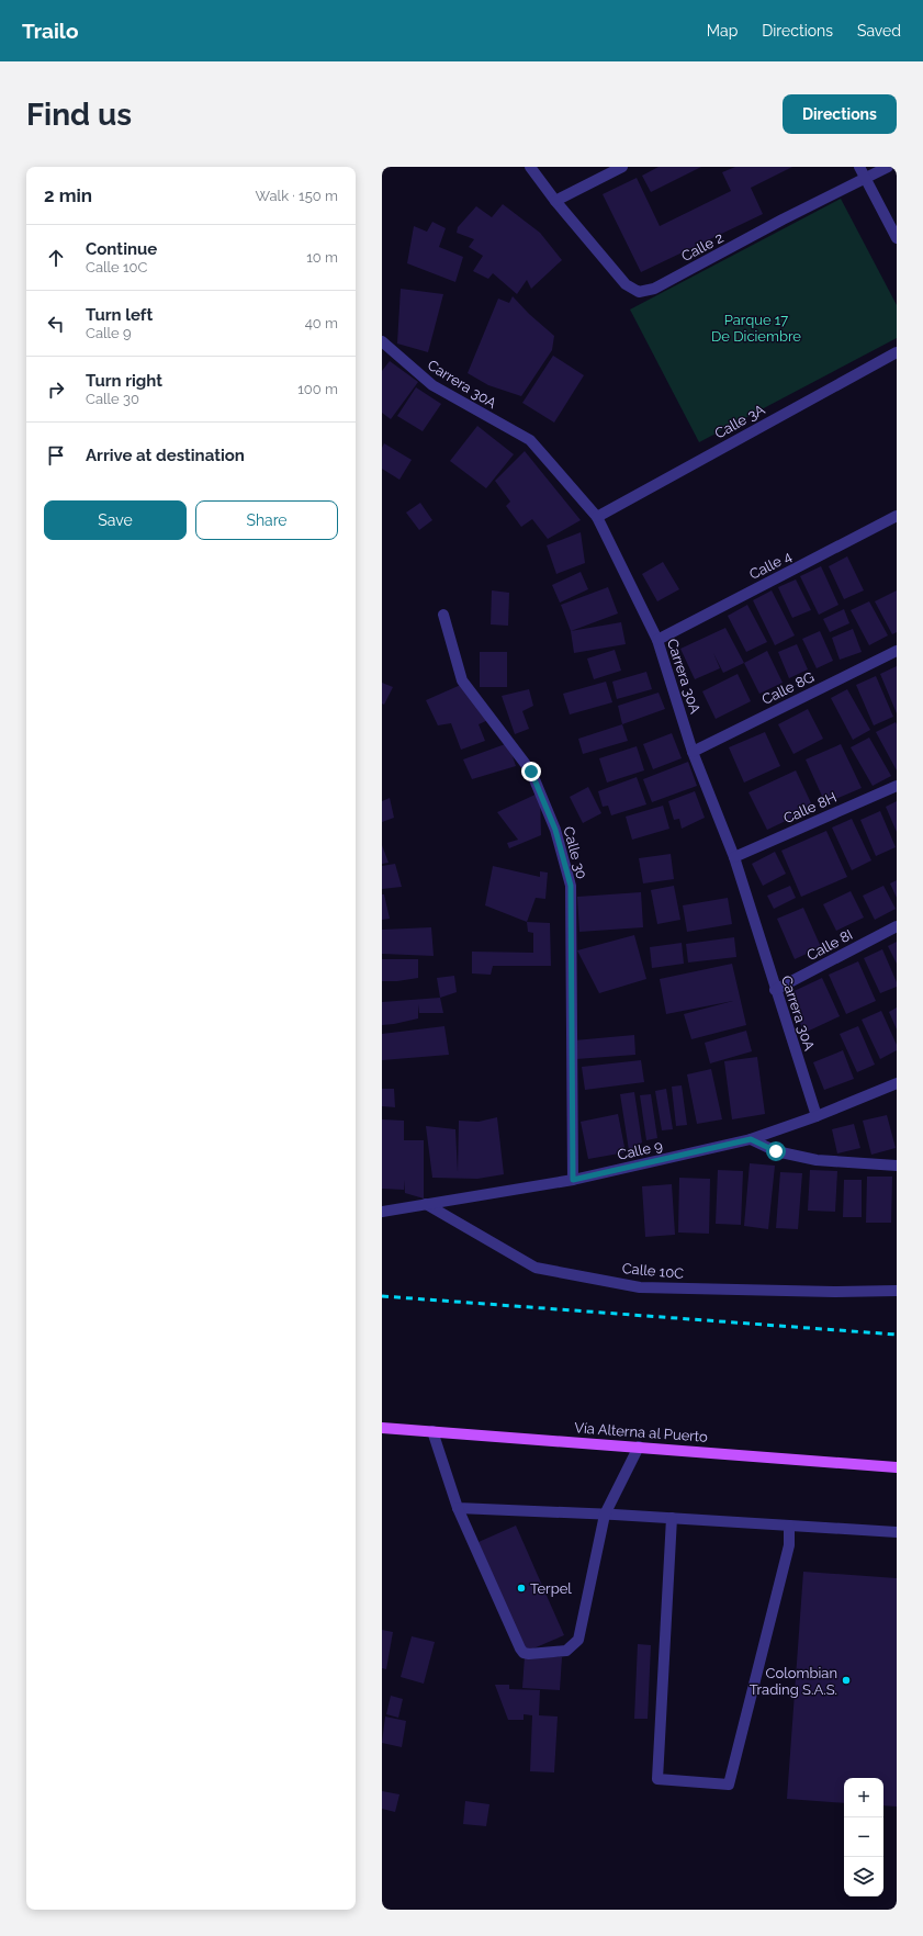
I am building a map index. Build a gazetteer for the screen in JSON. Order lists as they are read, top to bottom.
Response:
{
  "streets": {
    "main road": ["Vía Alterna al Puerto"],
    "street": [
      "Calle 2",
      "Carrera 30A",
      "Calle 3A",
      "Calle 4",
      "Calle 8G",
      "Calle 8H",
      "Calle 30",
      "Calle 8I",
      "Calle 9",
      "Calle 10C"
    ]
  },
  "crossings": [
    ["Carrera 30A", "Calle 3A"],
    ["Carrera 30A", "Calle 4"],
    ["Carrera 30A", "Calle 8G"],
    ["Carrera 30A", "Calle 8H"],
    ["Carrera 30A", "Calle 8I"],
    ["Carrera 30A", "Calle 9"],
    ["Calle 30", "Calle 9"],
    ["Calle 9", "Calle 10C"]
  ],
  "parks": ["Parque 17 De Diciembre"],
  "places": ["Terpel", "Colombian Trading S.A.S."],
  "page": {
    "header": "Trailo",
    "nav": ["Map", "Directions", "Saved"],
    "buttons": [
      "Directions",
      ["Save", "Share"]
    ],
    "title": "Find us",
    "heading": ["2 min", "Walk · 150 m"],
    "list": [
      ["Continue", "Calle 10C", "10 m"],
      ["Turn left", "Calle 9", "40 m"],
      ["Turn right", "Calle 30", "100 m"],
      "Arrive at destination"
    ],
    "map_buttons": ["+", "−"]
  }
}
